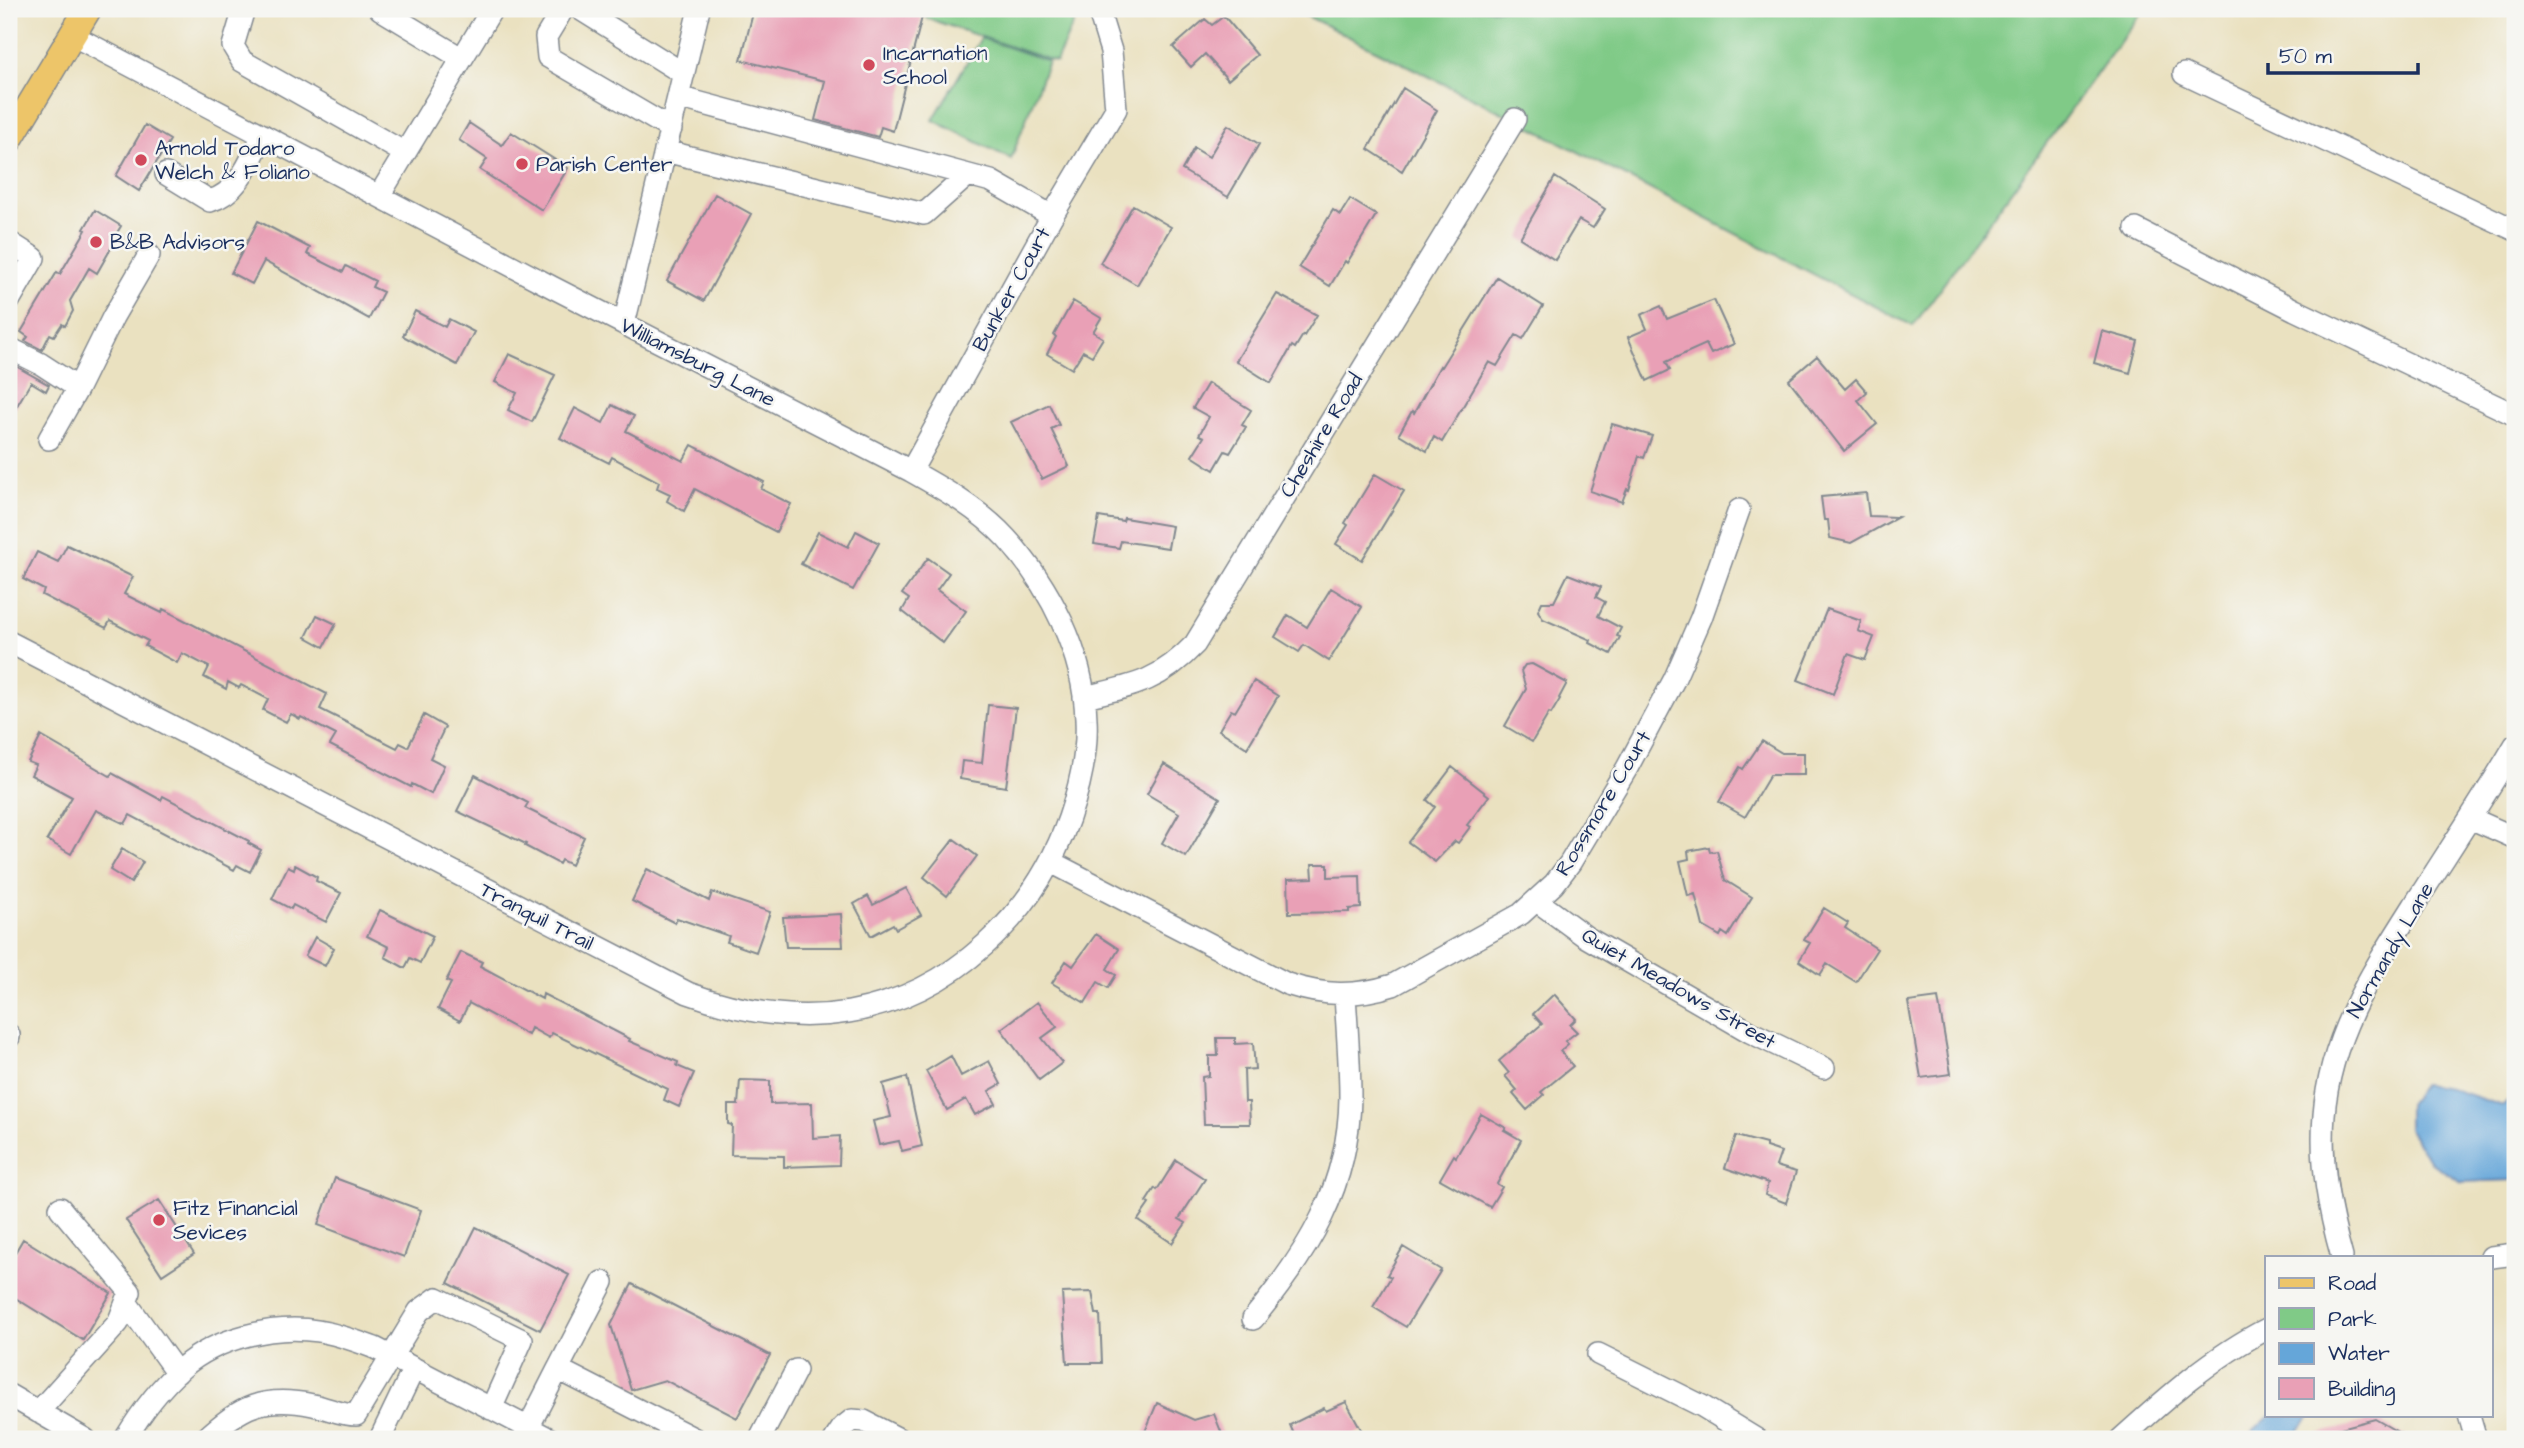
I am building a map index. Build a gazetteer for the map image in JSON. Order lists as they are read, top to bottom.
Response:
{
  "streets": {
    "street": [
      "Bunker Court",
      "Williamsburg Lane",
      "Cheshire Road",
      "Rossmore Court",
      "Tranquil Trail",
      "Normandy Lane",
      "Quiet Meadows Street"
    ]
  },
  "crossings": [
    ["Bunker Court", "Williamsburg Lane"],
    ["Williamsburg Lane", "Cheshire Road"],
    ["Williamsburg Lane", "Rossmore Court"],
    ["Williamsburg Lane", "Tranquil Trail"],
    ["Rossmore Court", "Tranquil Trail"],
    ["Rossmore Court", "Quiet Meadows Street"]
  ],
  "places": [
    "Incarnation School",
    "Arnold Todaro Welch & Foliano",
    "Parish Center",
    "B&B Advisors",
    "Fitz Financial Sevices"
  ],
  "legend": [
    "Road",
    "Park",
    "Water",
    "Building"
  ],
  "scale_bar": "50 m"
}
